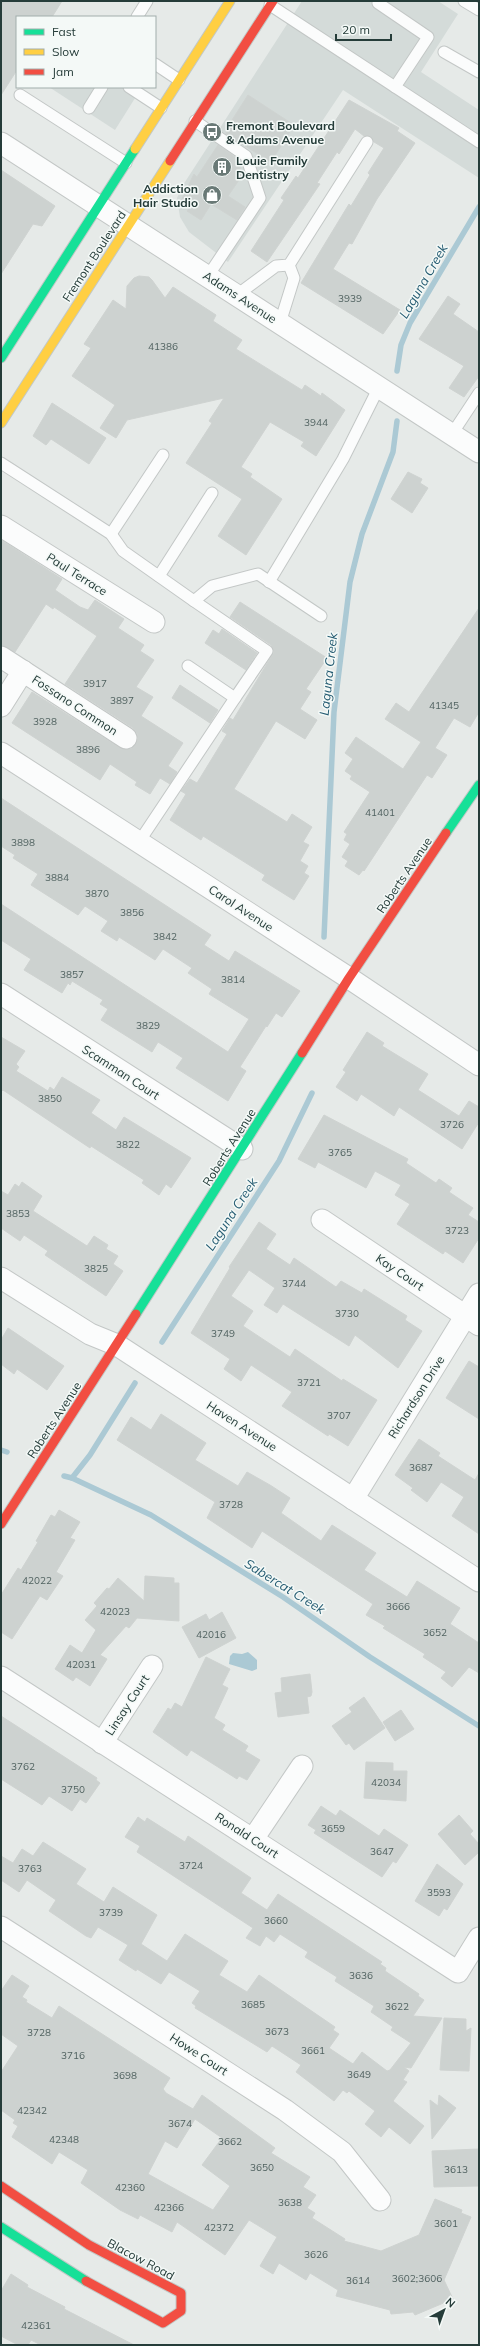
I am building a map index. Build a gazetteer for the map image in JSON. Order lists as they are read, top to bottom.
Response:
{
  "streets": {
    "street": [
      "Fremont Boulevard",
      "Adams Avenue",
      "Paul Terrace",
      "Fossano Common",
      "Roberts Avenue",
      "Carol Avenue",
      "Scamman Court",
      "Kay Court",
      "Richardson Drive",
      "Haven Avenue",
      "Linsay Court",
      "Ronald Court",
      "Howe Court",
      "Blacow Road"
    ]
  },
  "crossings": [
    ["Fremont Boulevard", "Adams Avenue"],
    ["Roberts Avenue", "Carol Avenue"],
    ["Roberts Avenue", "Scamman Court"],
    ["Roberts Avenue", "Haven Avenue"],
    ["Kay Court", "Richardson Drive"],
    ["Richardson Drive", "Haven Avenue"],
    ["Linsay Court", "Ronald Court"]
  ],
  "water": ["Laguna Creek", "Sabercat Creek"],
  "places": {
    "bus stop": ["Fremont Boulevard & Adams Avenue"],
    "building": ["Louie Family Dentistry"],
    "shop": ["Addiction Hair Studio"]
  },
  "house_numbers": [
    "3939",
    "41386",
    "3944",
    "3917",
    "3897",
    "41345",
    "3928",
    "3896",
    "41401",
    "3898",
    "3884",
    "3870",
    "3856",
    "3842",
    "3857",
    "3814",
    "3829",
    "3850",
    "3726",
    "3822",
    "3765",
    "3853",
    "3723",
    "3825",
    "3744",
    "3730",
    "3749",
    "3721",
    "3707",
    "3687",
    "3728",
    "42022",
    "3666",
    "42023",
    "3652",
    "42016",
    "42031",
    "3762",
    "42034",
    "3750",
    "3659",
    "3647",
    "3724",
    "3763",
    "3593",
    "3739",
    "3660",
    "3636",
    "3685",
    "3622",
    "3673",
    "3728",
    "3661",
    "3716",
    "3649",
    "3698",
    "42342",
    "3674",
    "42348",
    "3662",
    "3650",
    "3613",
    "42360",
    "3638",
    "42366",
    "3601",
    "42372",
    "3626",
    "3602;3606",
    "3614",
    "42361"
  ],
  "legend": ["Fast", "Slow", "Jam"],
  "scale_bar": "20 m",
  "north": "top right"
}
